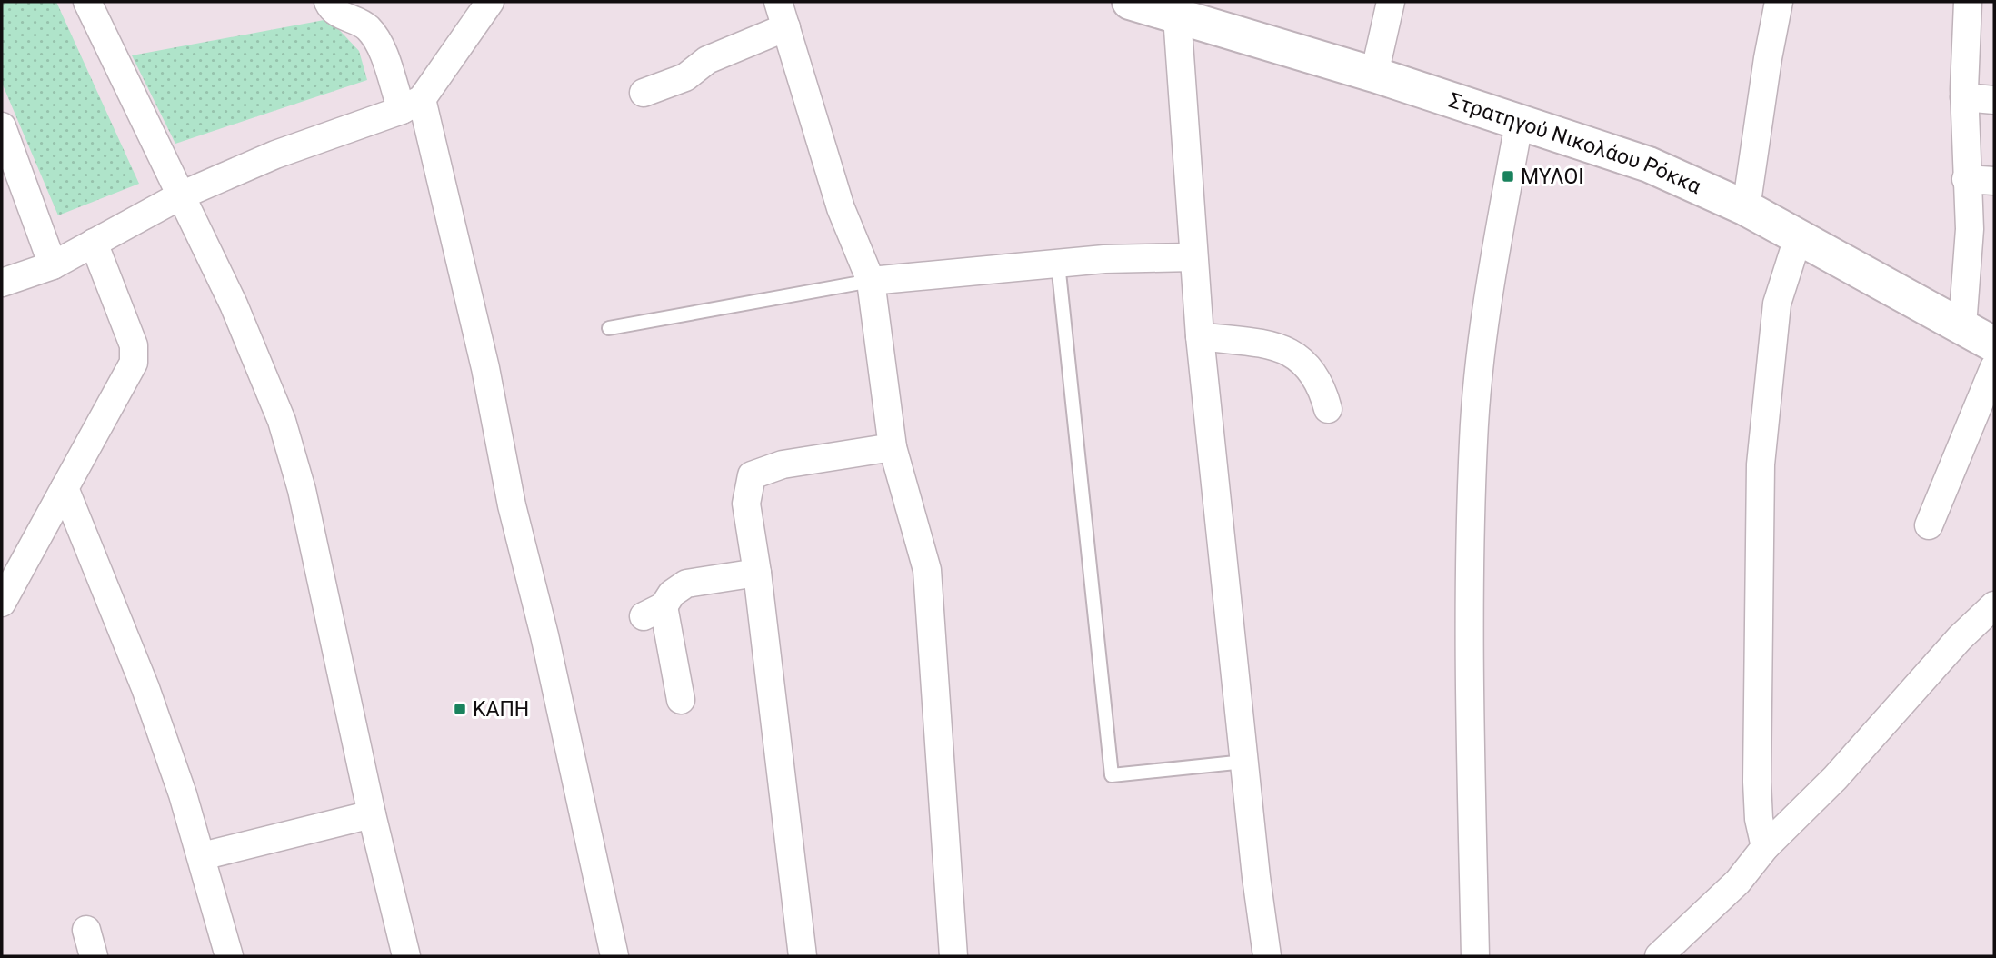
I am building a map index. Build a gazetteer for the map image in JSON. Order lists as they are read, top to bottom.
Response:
{
  "streets": {
    "main road": ["Στρατηγού Νικολάου Ρόκκα"]
  },
  "places": {
    "transit": ["ΜΥΛΟΙ", "ΚΑΠΗ"]
  }
}
